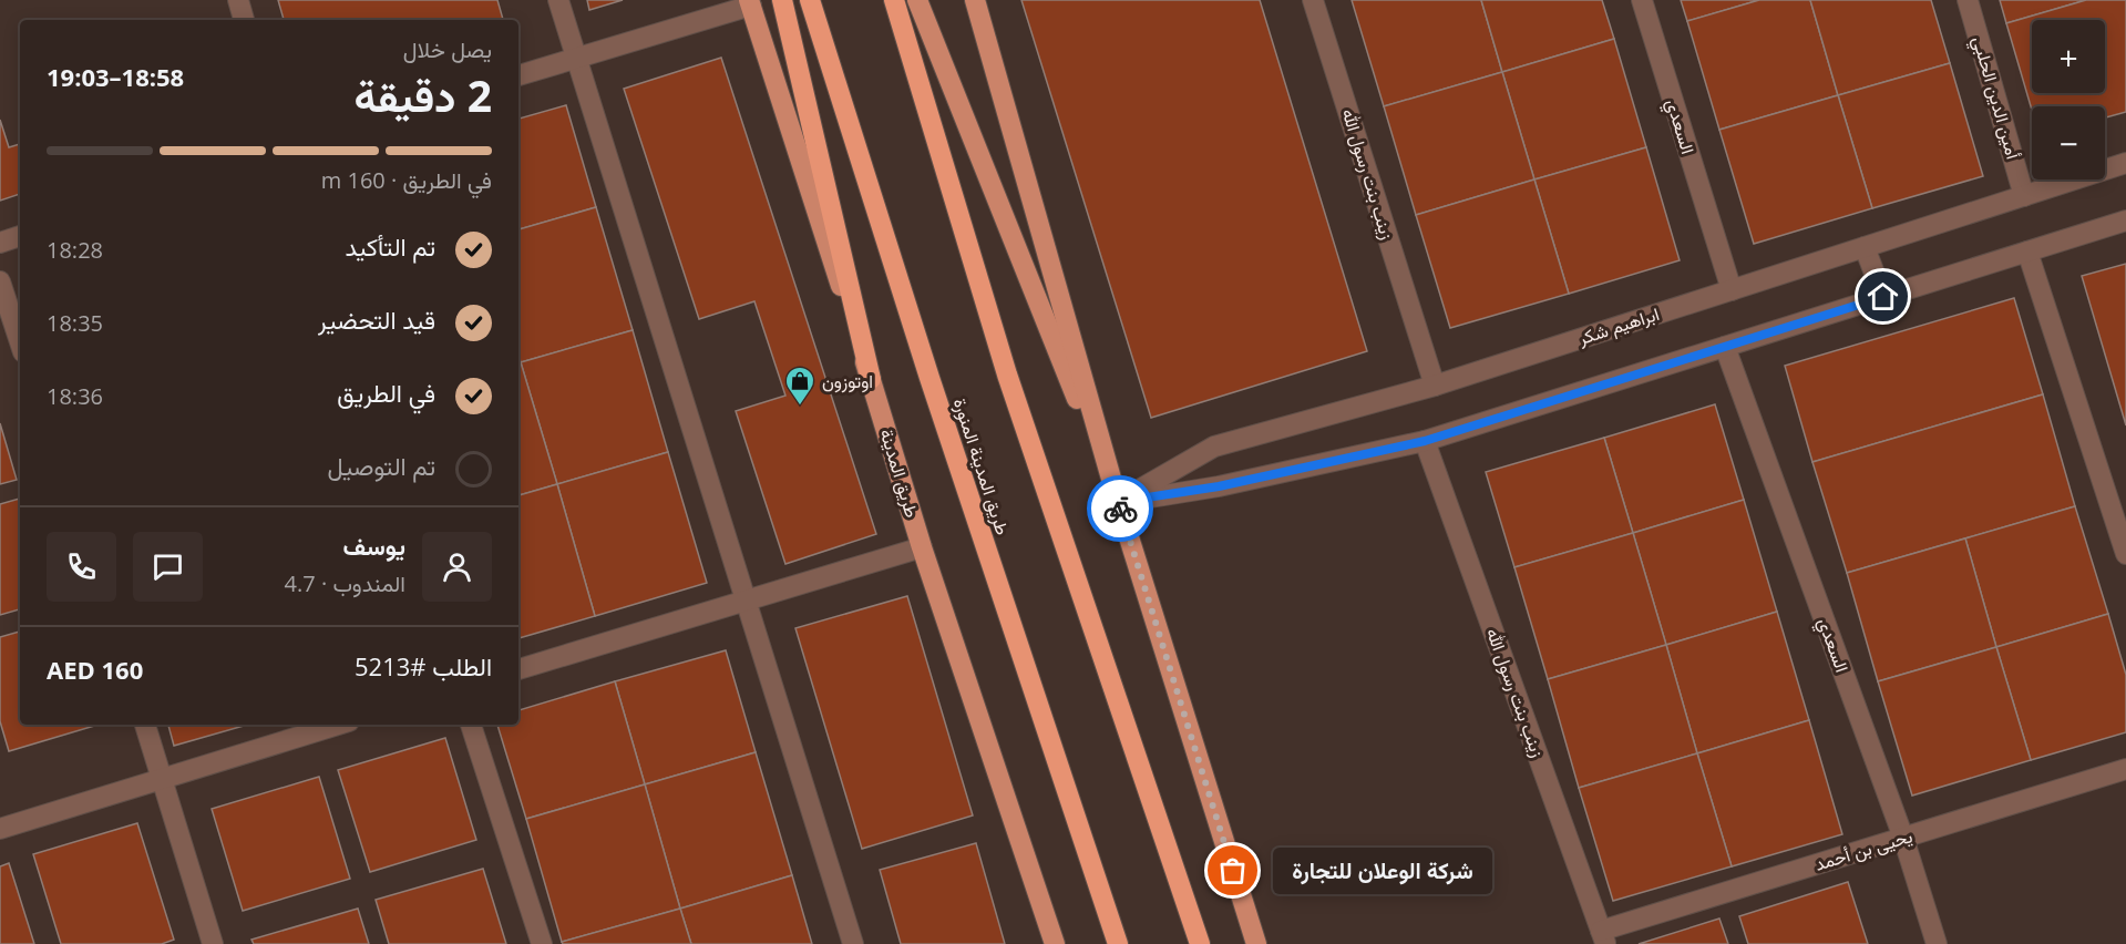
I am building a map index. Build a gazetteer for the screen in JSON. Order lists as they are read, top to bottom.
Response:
{
  "streets": {
    "highway": ["طريق المدينة المنورة"],
    "main road": ["طريق المدينة"],
    "street": [
      "أمين الدين الحلبي",
      "السعدي",
      "زينب بنت رسول الله",
      "ابراهيم شكر",
      "يحيى بن أحمد"
    ]
  },
  "crossings": [
    ["أمين الدين الحلبي", "ابراهيم شكر"],
    ["السعدي", "ابراهيم شكر"],
    ["السعدي", "يحيى بن أحمد"],
    ["زينب بنت رسول الله", "ابراهيم شكر"],
    ["زينب بنت رسول الله", "يحيى بن أحمد"]
  ],
  "places": {
    "shop": ["اوتوزون"],
    "other": ["شركة الوعلان للتجارة"]
  },
  "page": {
    "map_buttons": ["+", "−"],
    "heading": ["2 دقيقة", "يصل خلال", "18:58–19:03"],
    "panel": [
      "يوسف",
      "المندوب · 4.7",
      "الطلب #5213",
      "AED 160"
    ],
    "bar": "في الطريق · 160 m",
    "list": [
      ["تم التأكيد", "18:28"],
      ["قيد التحضير", "18:35"],
      ["في الطريق", "18:36"],
      "تم التوصيل"
    ],
    "bubble": "شركة الوعلان للتجارة"
  }
}
